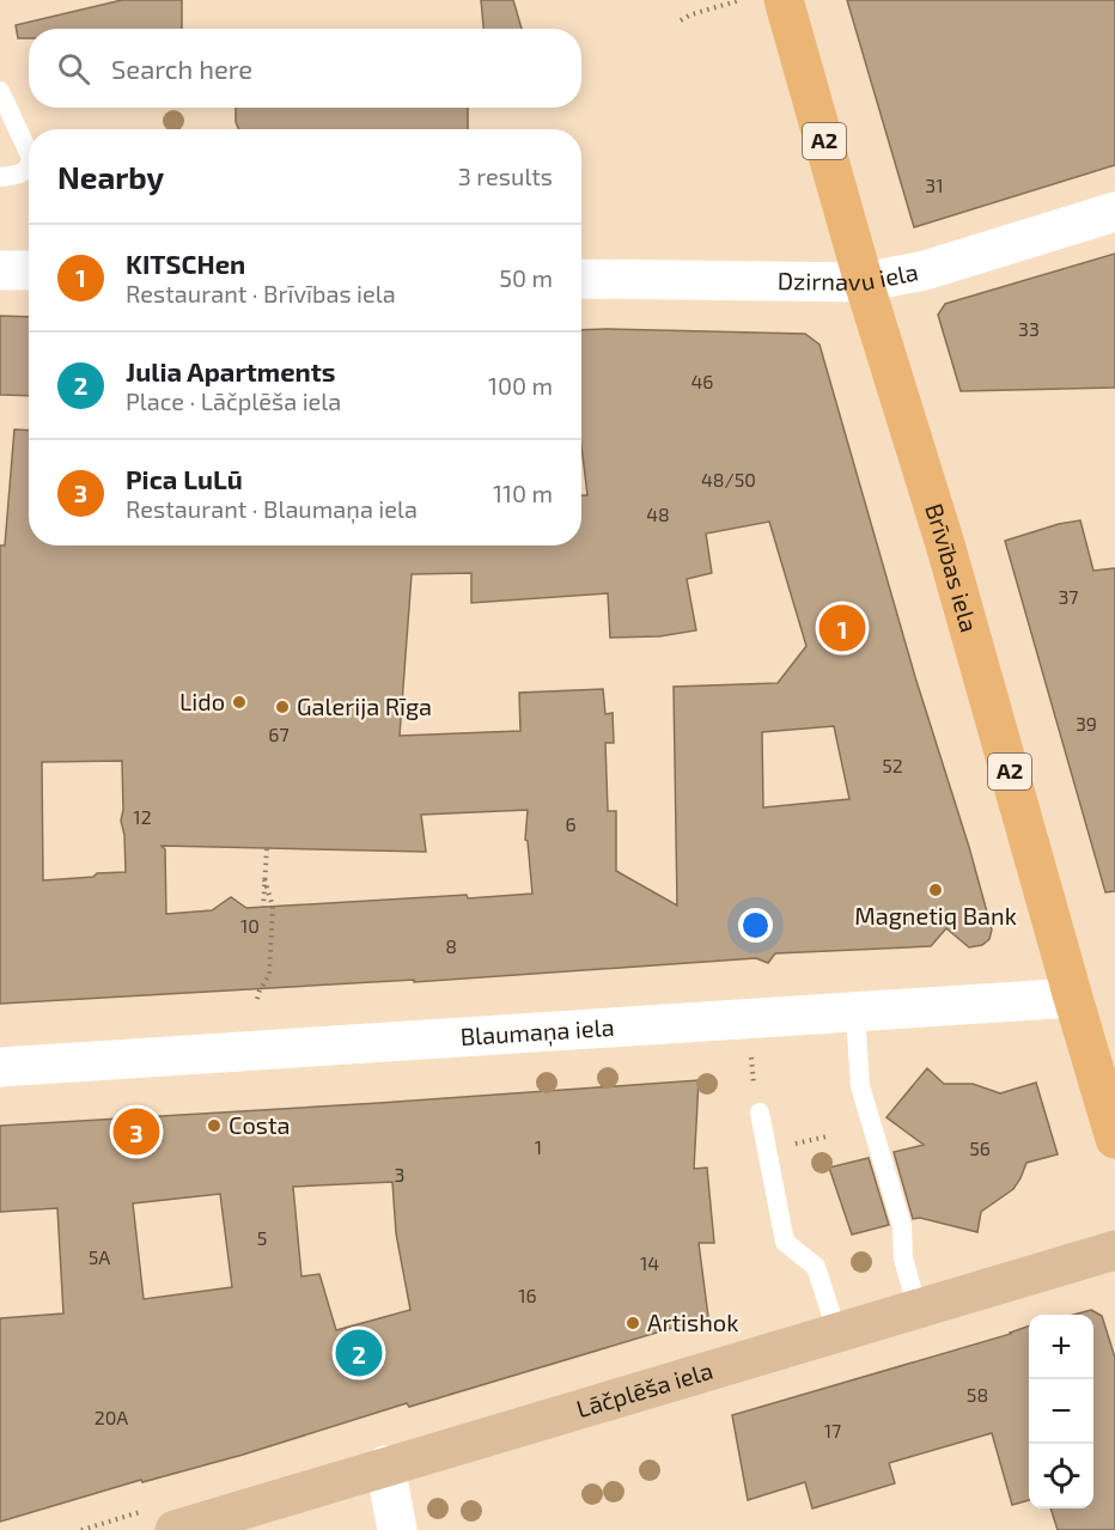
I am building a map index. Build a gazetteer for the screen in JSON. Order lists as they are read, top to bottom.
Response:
{
  "streets": {
    "highway": ["A2", "Brīvības iela"],
    "main road": ["Lāčplēša iela"],
    "street": ["Dzirnavu iela", "Blaumaņa iela"]
  },
  "crossings": [
    ["Dzirnavu iela", "Brīvības iela"],
    ["Brīvības iela", "Blaumaņa iela"]
  ],
  "places": [
    "Lido",
    "Galerija Rīga",
    "Magnetiq Bank",
    "Costa",
    "Artishok"
  ],
  "house_numbers": [
    "31",
    "33",
    "46",
    "48/50",
    "48",
    "37",
    "39",
    "67",
    "52",
    "12",
    "6",
    "10",
    "8",
    "1",
    "56",
    "3",
    "5",
    "5A",
    "14",
    "16",
    "58",
    "20A",
    "17"
  ],
  "page": {
    "search": "Search here",
    "heading": ["Nearby", "3 results"],
    "list": [
      {
        "mark": "1",
        "name": "KITSCHen",
        "note": "Restaurant · Brīvības iela",
        "value": "50 m"
      },
      {
        "mark": "2",
        "name": "Julia Apartments",
        "note": "Place · Lāčplēša iela",
        "value": "100 m"
      },
      {
        "mark": "3",
        "name": "Pica LuLū",
        "note": "Restaurant · Blaumaņa iela",
        "value": "110 m"
      }
    ],
    "pins": ["1", "3", "2"],
    "map_buttons": ["+", "−"]
  }
}
